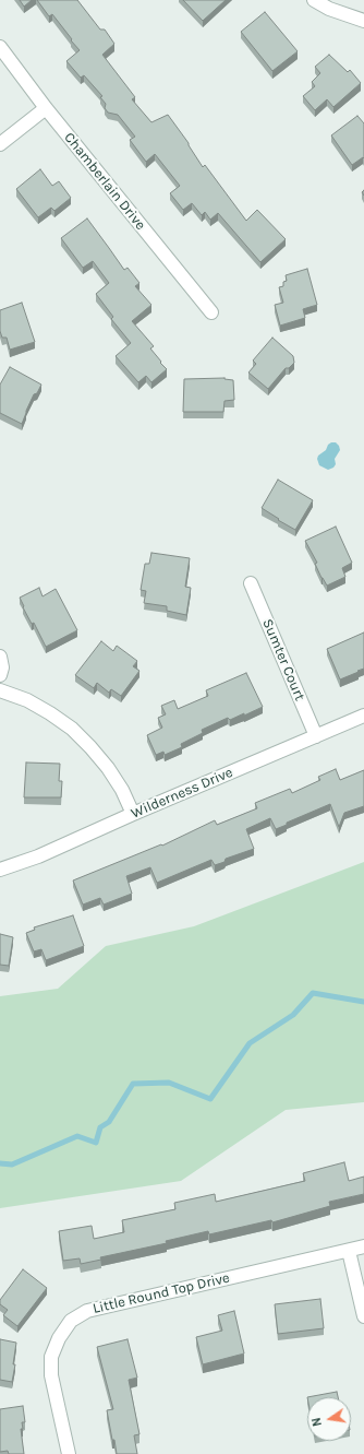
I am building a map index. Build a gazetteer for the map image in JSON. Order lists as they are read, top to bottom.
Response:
{
  "streets": {
    "street": [
      "Chamberlain Drive",
      "Sumter Court",
      "Wilderness Drive",
      "Little Round Top Drive"
    ]
  },
  "crossings": [
    ["Sumter Court", "Wilderness Drive"]
  ],
  "north": "left"
}
